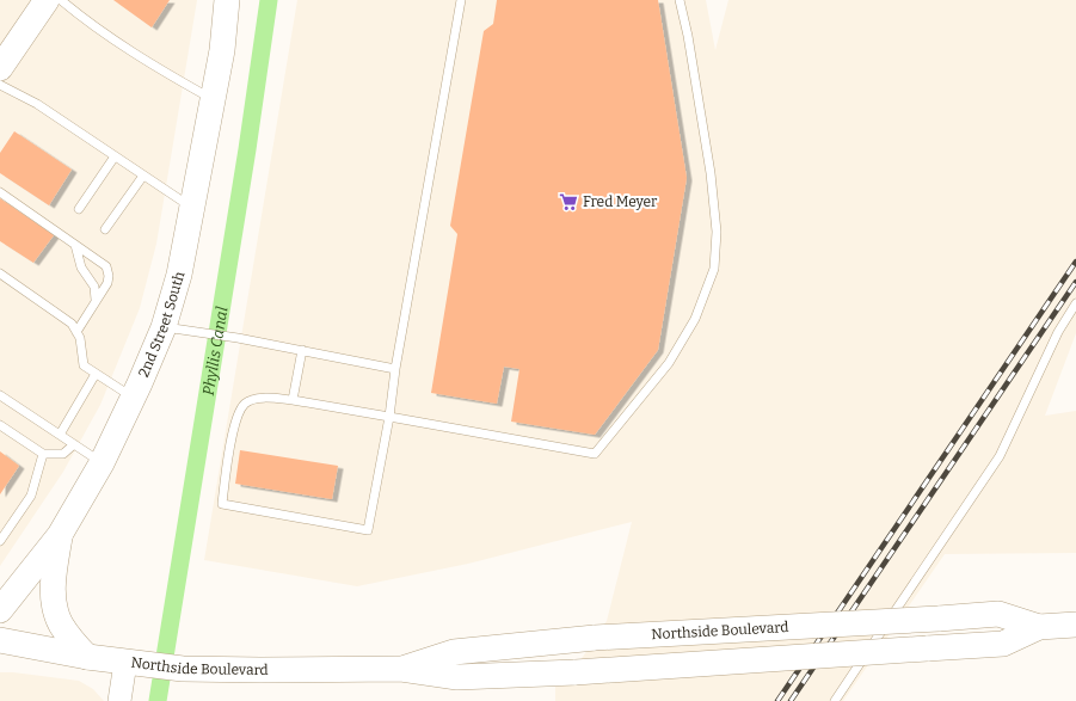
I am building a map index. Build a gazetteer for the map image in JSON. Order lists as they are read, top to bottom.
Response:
{
  "streets": {
    "main road": ["2nd Street South", "Northside Boulevard"]
  },
  "water": ["Phyllis Canal"],
  "places": {
    "supermarket": ["Fred Meyer"]
  }
}
